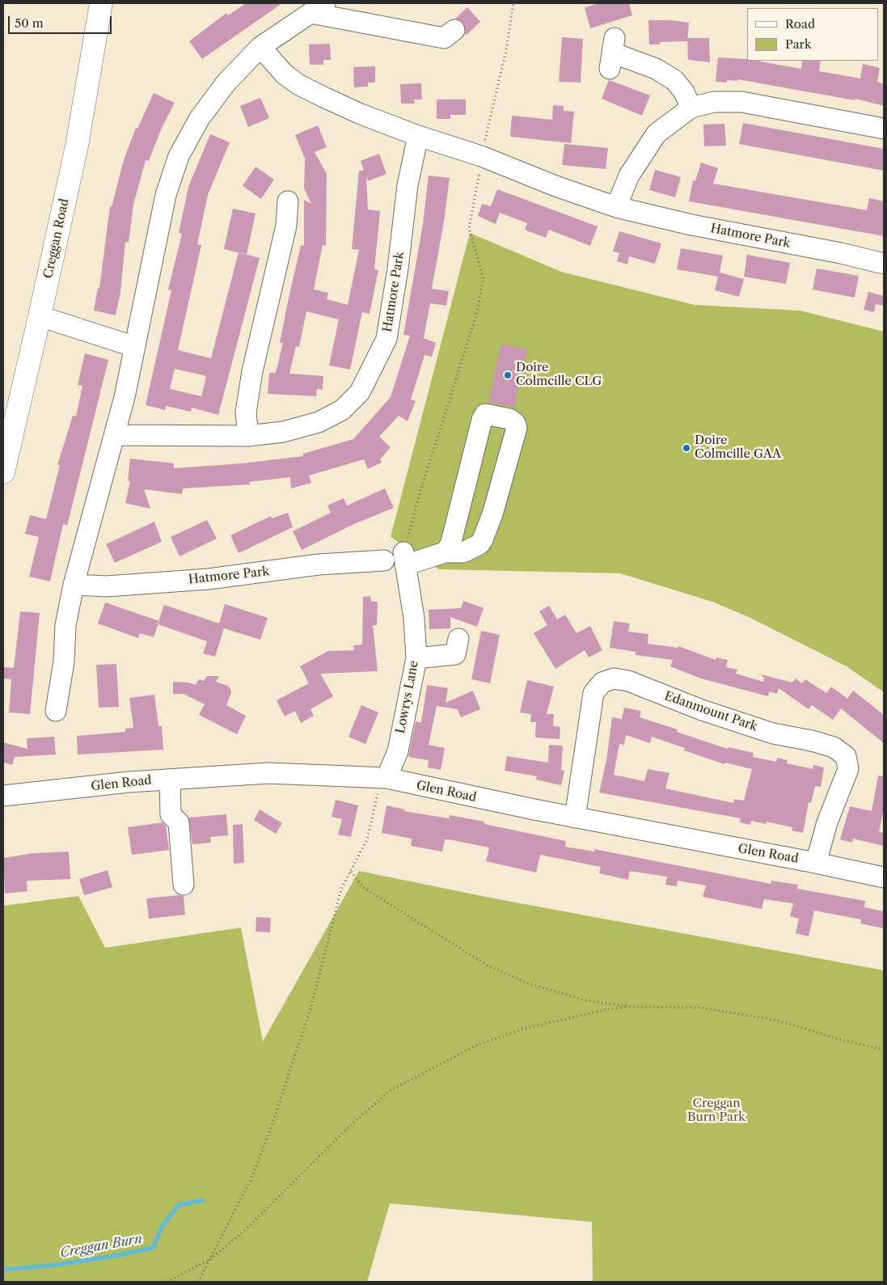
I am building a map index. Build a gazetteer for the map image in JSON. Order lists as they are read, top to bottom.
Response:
{
  "streets": {
    "main road": ["Creggan Road"],
    "street": [
      "Hatmore Park",
      "Lowrys Lane",
      "Edanmount Park",
      "Glen Road"
    ]
  },
  "crossings": [
    ["Lowrys Lane", "Glen Road"],
    ["Edanmount Park", "Glen Road"]
  ],
  "water": ["Creggan Burn"],
  "parks": ["Creggan Burn Park"],
  "places": ["Doire Colmcille CLG", "Doire Colmcille GAA"],
  "legend": ["Road", "Park"],
  "scale_bar": "50 m"
}
